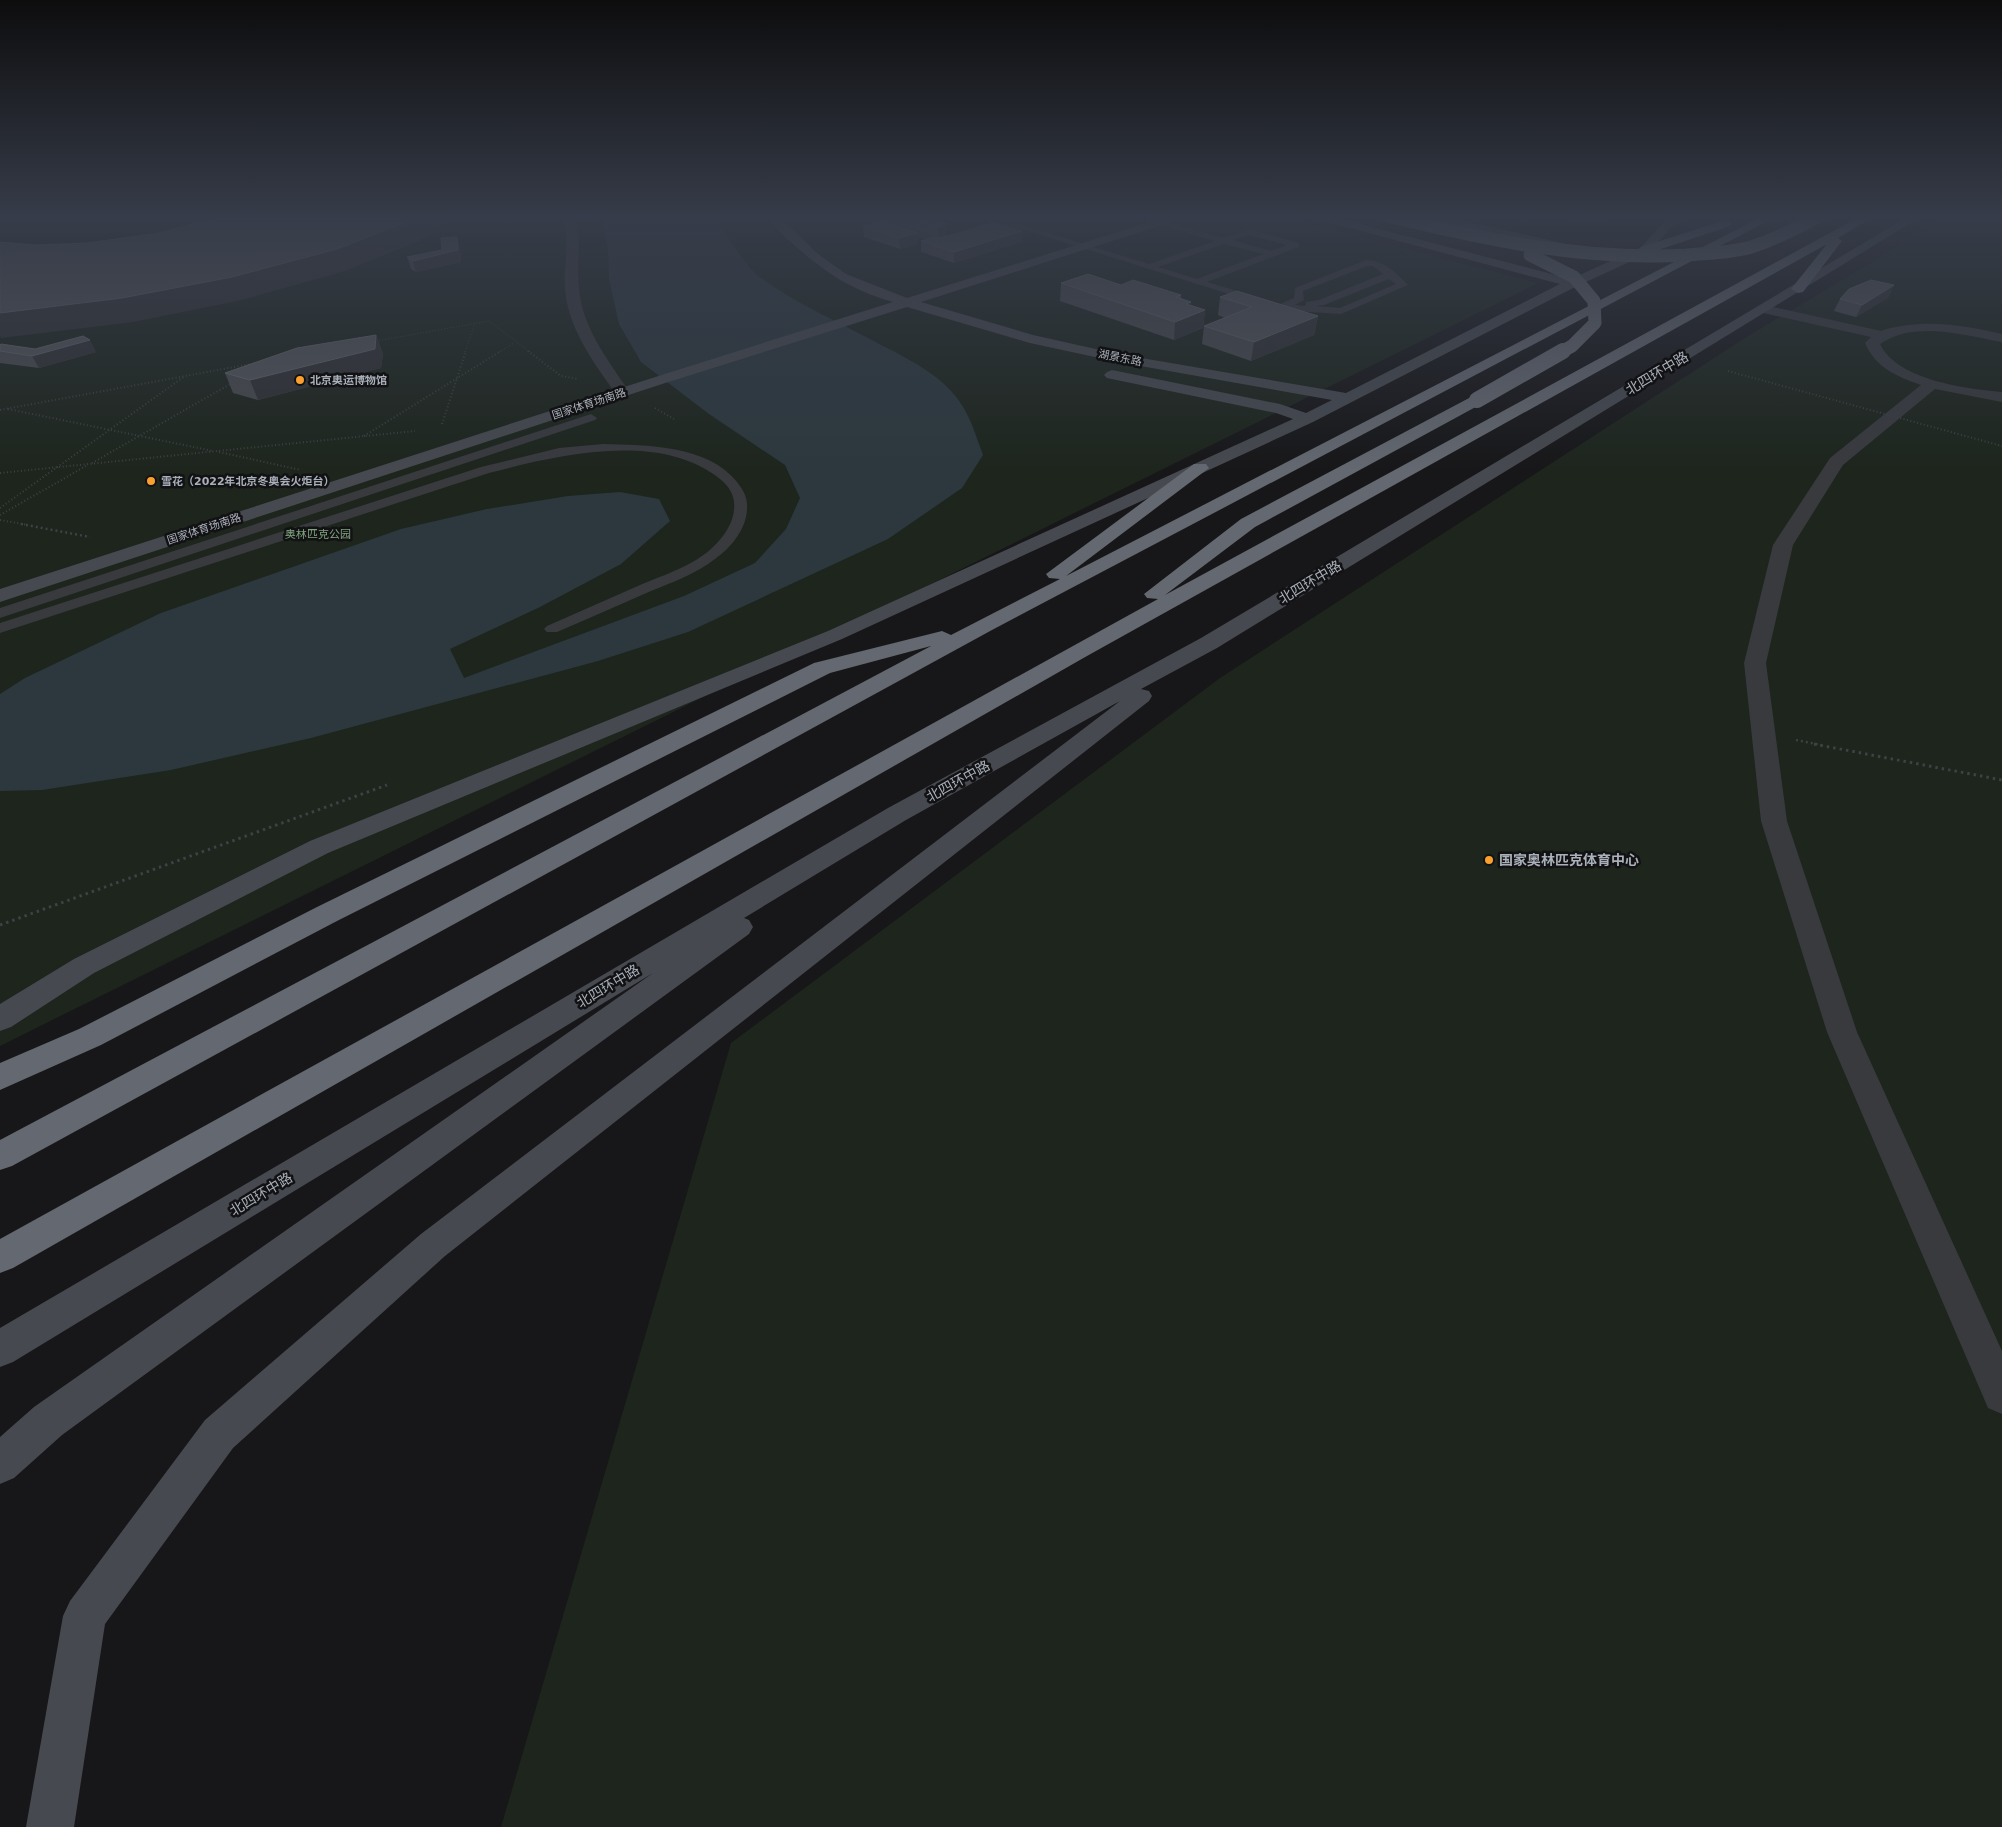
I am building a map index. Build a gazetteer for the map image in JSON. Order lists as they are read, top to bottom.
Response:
{
  "streets": {
    "street": ["湖景东路", "北四环中路", "国家体育场南路"]
  },
  "crossings": [
    ["湖景东路", "国家体育场南路"]
  ],
  "parks": ["奥林匹克公园"],
  "places": ["北京奥运博物馆", "雪花（2022年北京冬奥会火炬台）", "国家奥林匹克体育中心"]
}
